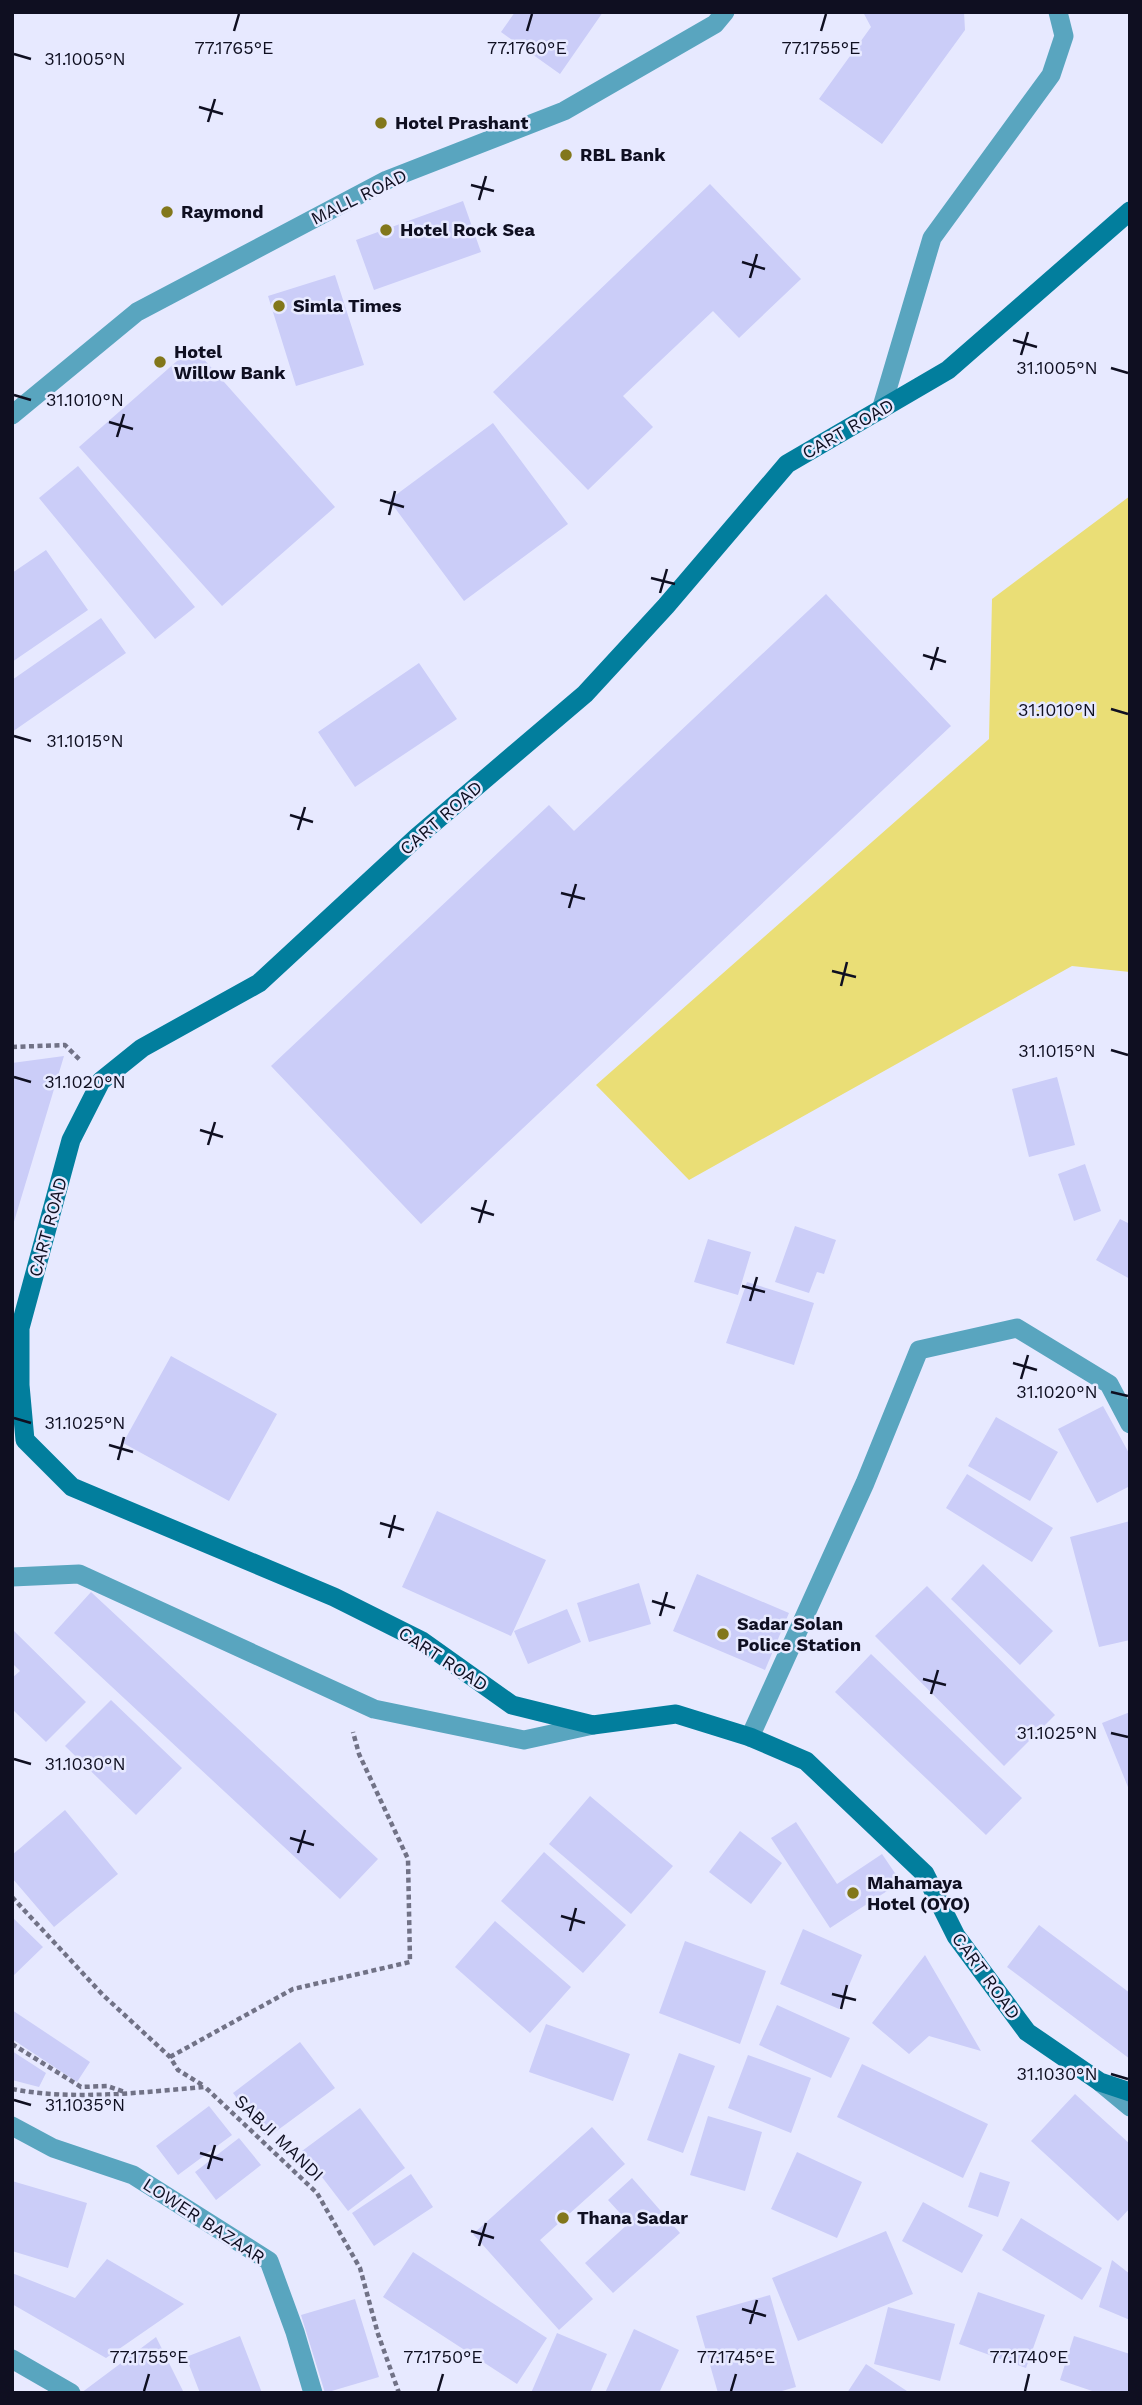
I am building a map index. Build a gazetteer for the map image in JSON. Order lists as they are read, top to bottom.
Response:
{
  "streets": {
    "main road": ["CART ROAD"],
    "street": ["MALL ROAD", "LOWER BAZAAR"],
    "path": ["SABJI MANDI"]
  },
  "places": [
    "Hotel Prashant",
    "RBL Bank",
    "Raymond",
    "Hotel Rock Sea",
    "Simla Times",
    "Hotel Willow Bank",
    "Sadar Solan Police Station",
    "Mahamaya Hotel (OYO)",
    "Thana Sadar"
  ],
  "coordinates": [
    "77.1765°E",
    "77.1760°E",
    "77.1755°E",
    "31.1005°N",
    "31.1010°N",
    "31.1015°N",
    "31.1020°N",
    "31.1025°N",
    "31.1030°N",
    "31.1035°N",
    "77.1750°E",
    "77.1745°E",
    "77.1740°E"
  ]
}
